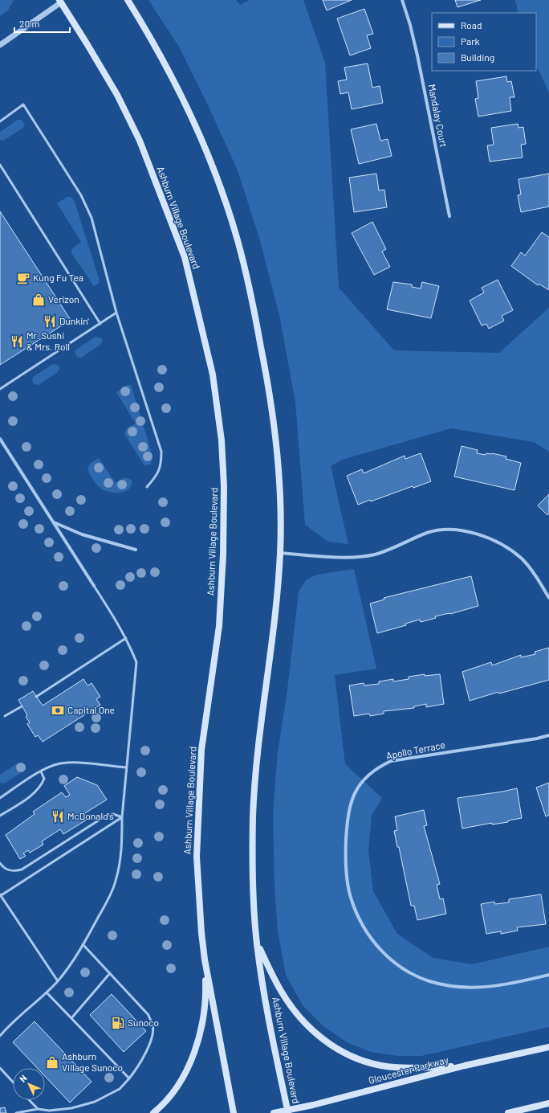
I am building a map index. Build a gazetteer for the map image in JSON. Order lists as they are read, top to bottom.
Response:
{
  "streets": {
    "main road": ["Ashburn Village Boulevard", "Gloucester Parkway"],
    "street": ["Mandalay Court", "Apollo Terrace"]
  },
  "crossings": [
    ["Ashburn Village Boulevard", "Gloucester Parkway"]
  ],
  "places": {
    "cafe": ["Kung Fu Tea"],
    "shop": ["Verizon", "Ashburn Village Sunoco"],
    "restaurant": ["Dunkin'", "Mr. Sushi & Mrs. Roll", "McDonald's"],
    "bank": ["Capital One"],
    "fuel station": ["Sunoco"]
  },
  "legend": ["Road", "Park", "Building"],
  "scale_bar": "20 m",
  "north": "top left"
}
